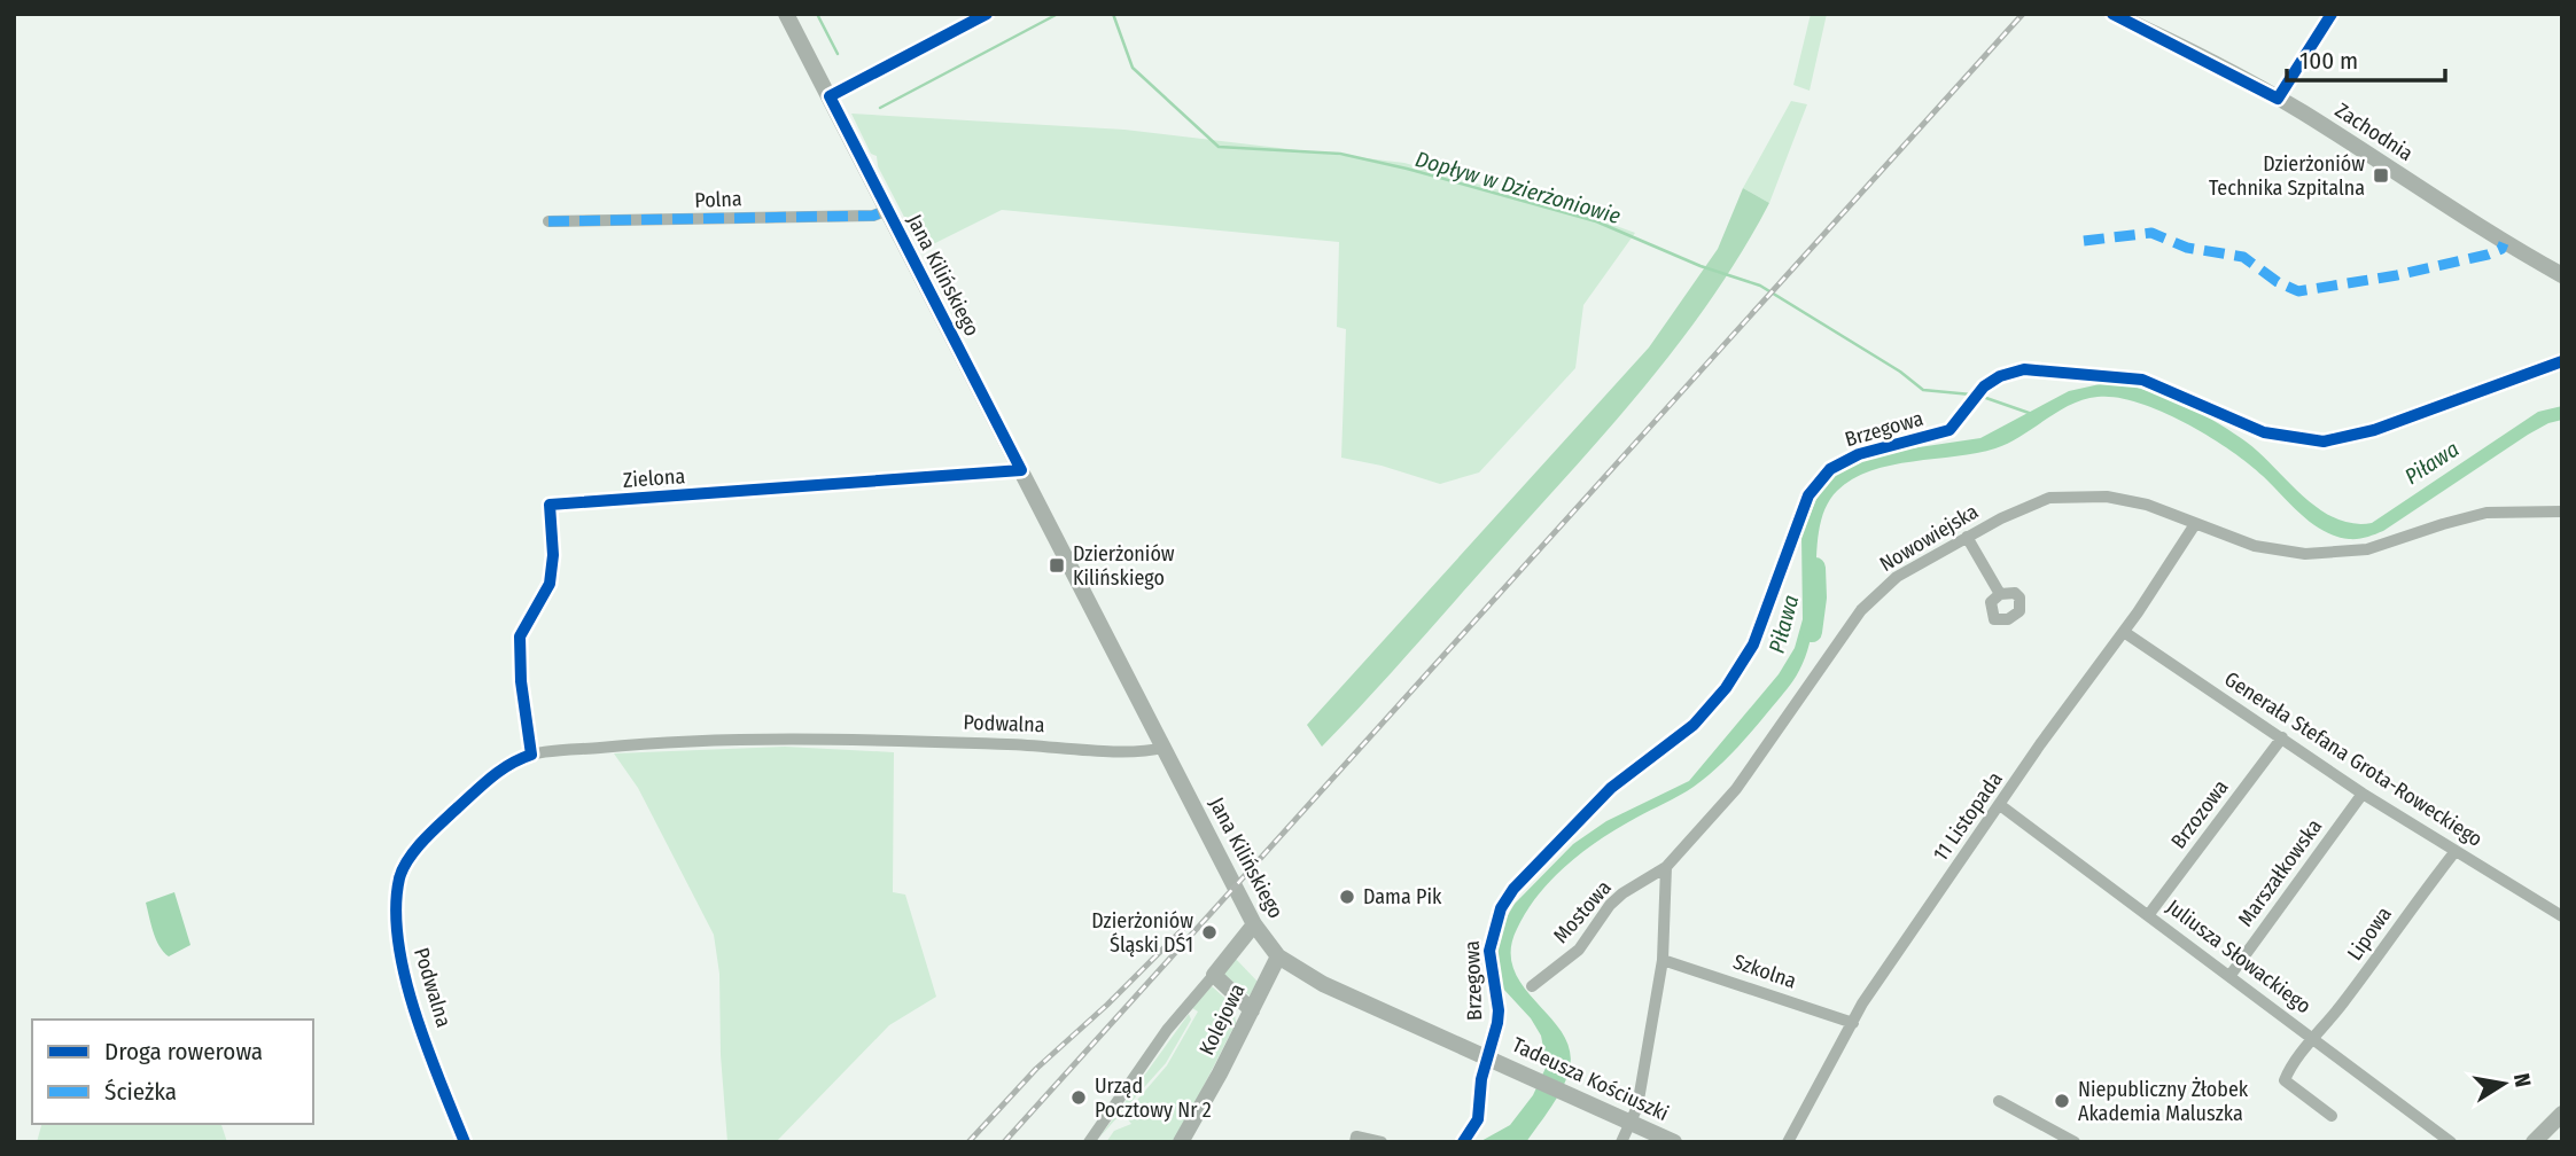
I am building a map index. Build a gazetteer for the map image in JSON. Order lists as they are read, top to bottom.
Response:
{
  "streets": {
    "street": [
      "Zachodnia",
      "Polna",
      "Jana Kilińskiego",
      "Brzegowa",
      "Zielona",
      "Nowowiejska",
      "Podwalna",
      "Generała Stefana Grota-Roweckiego",
      "Brzozowa",
      "11 Listopada",
      "Marszałkowska",
      "Mostowa",
      "Lipowa",
      "Juliusza Słowackiego",
      "Szkolna",
      "Kolejowa",
      "Tadeusza Kościuszki"
    ]
  },
  "crossings": [
    ["Polna", "Jana Kilińskiego"],
    ["Jana Kilińskiego", "Brzegowa"],
    ["Jana Kilińskiego", "Zielona"],
    ["Jana Kilińskiego", "Podwalna"],
    ["Jana Kilińskiego", "Kolejowa"],
    ["Jana Kilińskiego", "Tadeusza Kościuszki"],
    ["Brzegowa", "Tadeusza Kościuszki"],
    ["Zielona", "Podwalna"],
    ["Nowowiejska", "11 Listopada"],
    ["Nowowiejska", "Mostowa"],
    ["Generała Stefana Grota-Roweckiego", "Brzozowa"],
    ["Generała Stefana Grota-Roweckiego", "11 Listopada"],
    ["Generała Stefana Grota-Roweckiego", "Marszałkowska"],
    ["Generała Stefana Grota-Roweckiego", "Lipowa"],
    ["Brzozowa", "Juliusza Słowackiego"],
    ["11 Listopada", "Juliusza Słowackiego"],
    ["11 Listopada", "Szkolna"],
    ["Marszałkowska", "Juliusza Słowackiego"],
    ["Lipowa", "Juliusza Słowackiego"]
  ],
  "water": ["Dopływ w Dzierżoniowie", "Piława"],
  "places": {
    "transit": ["Dzierżoniów Technika Szpitalna", "Dzierżoniów Kilińskiego"],
    "other": [
      "Dama Pik",
      "Dzierżoniów Śląski DŚ1",
      "Urząd Pocztowy Nr 2",
      "Niepubliczny Żłobek Akademia Maluszka"
    ]
  },
  "legend": ["Droga rowerowa", "Ścieżka"],
  "scale_bar": "100 m",
  "north": "right"
}
